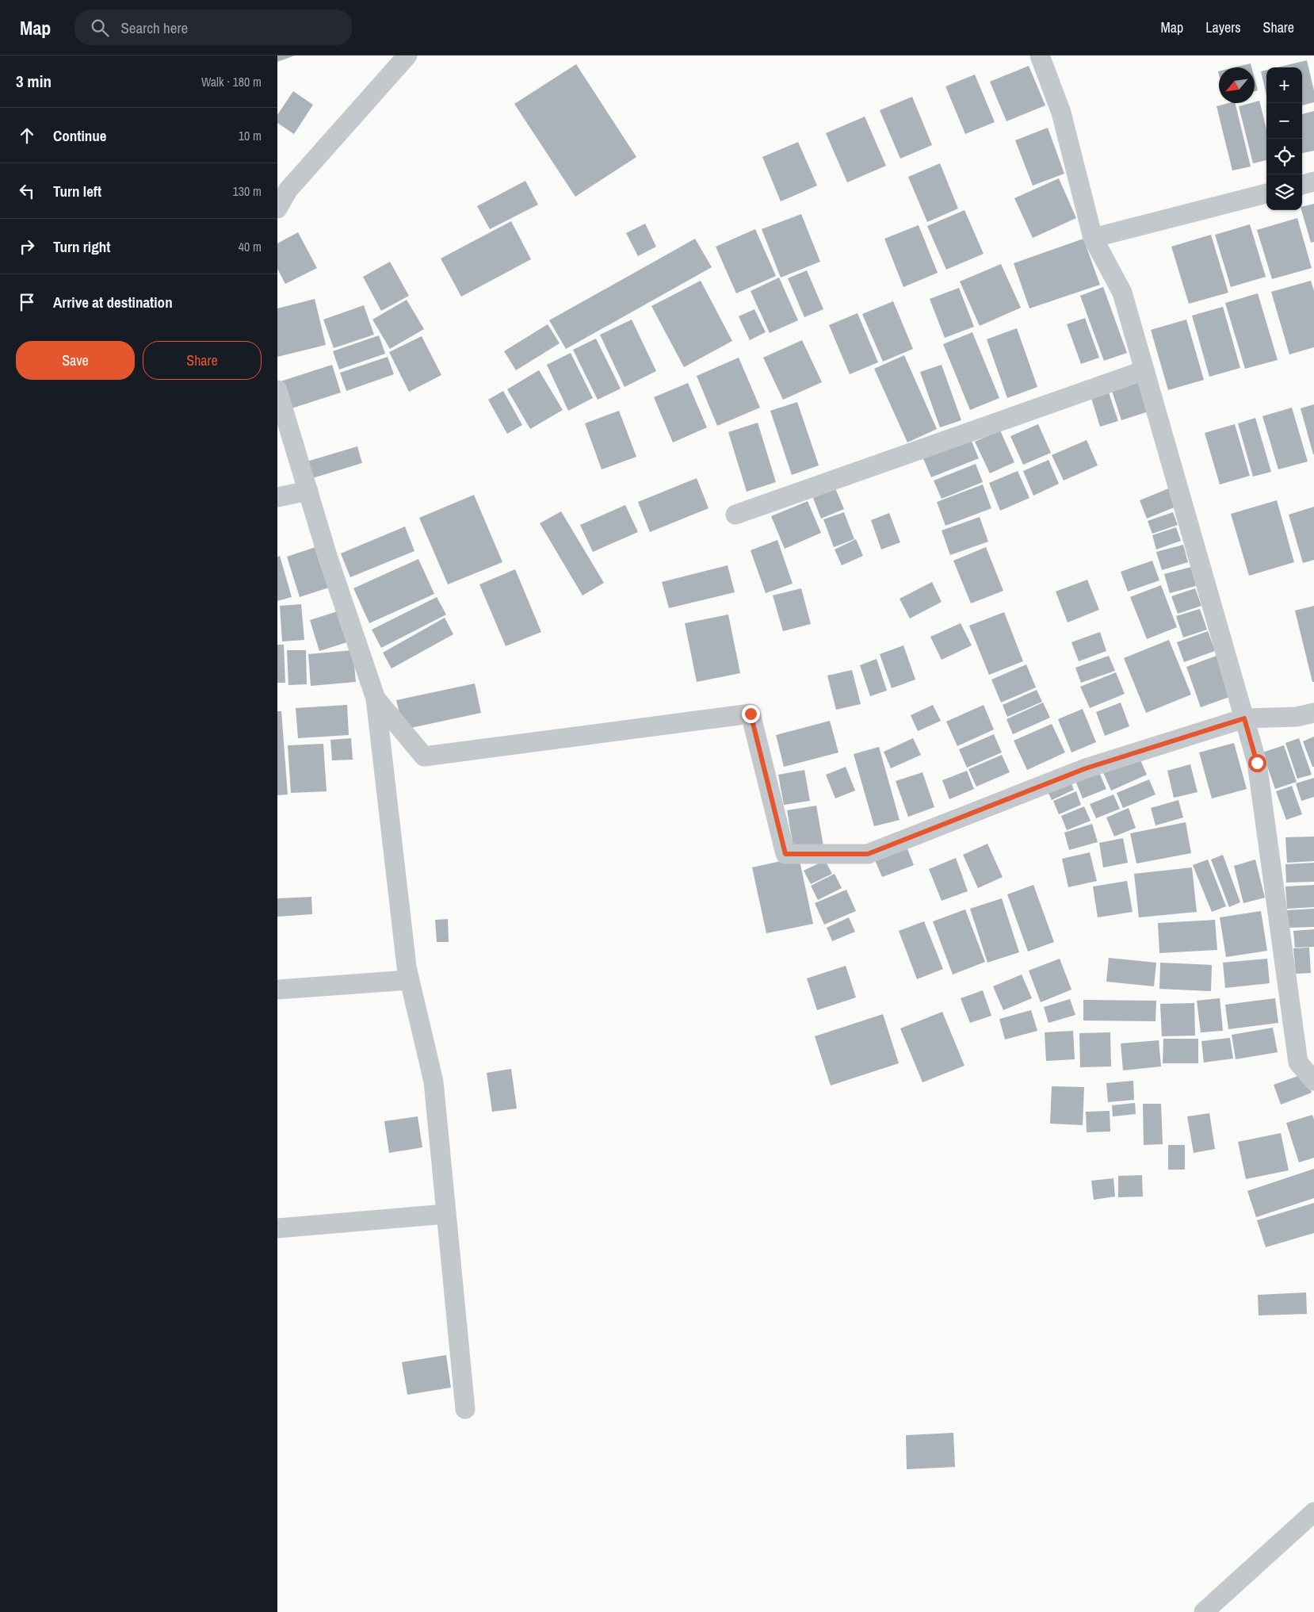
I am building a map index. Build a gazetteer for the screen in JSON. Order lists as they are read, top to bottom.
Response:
{
  "north": "bottom left",
  "page": {
    "header": "Map",
    "search": "Search here",
    "nav": ["Map", "Layers", "Share"],
    "heading": ["3 min", "Walk · 180 m"],
    "map_buttons": ["+", "−"],
    "list": [
      ["Continue", "10 m"],
      ["Turn left", "130 m"],
      ["Turn right", "40 m"],
      "Arrive at destination"
    ],
    "buttons": ["Save", "Share"]
  }
}
